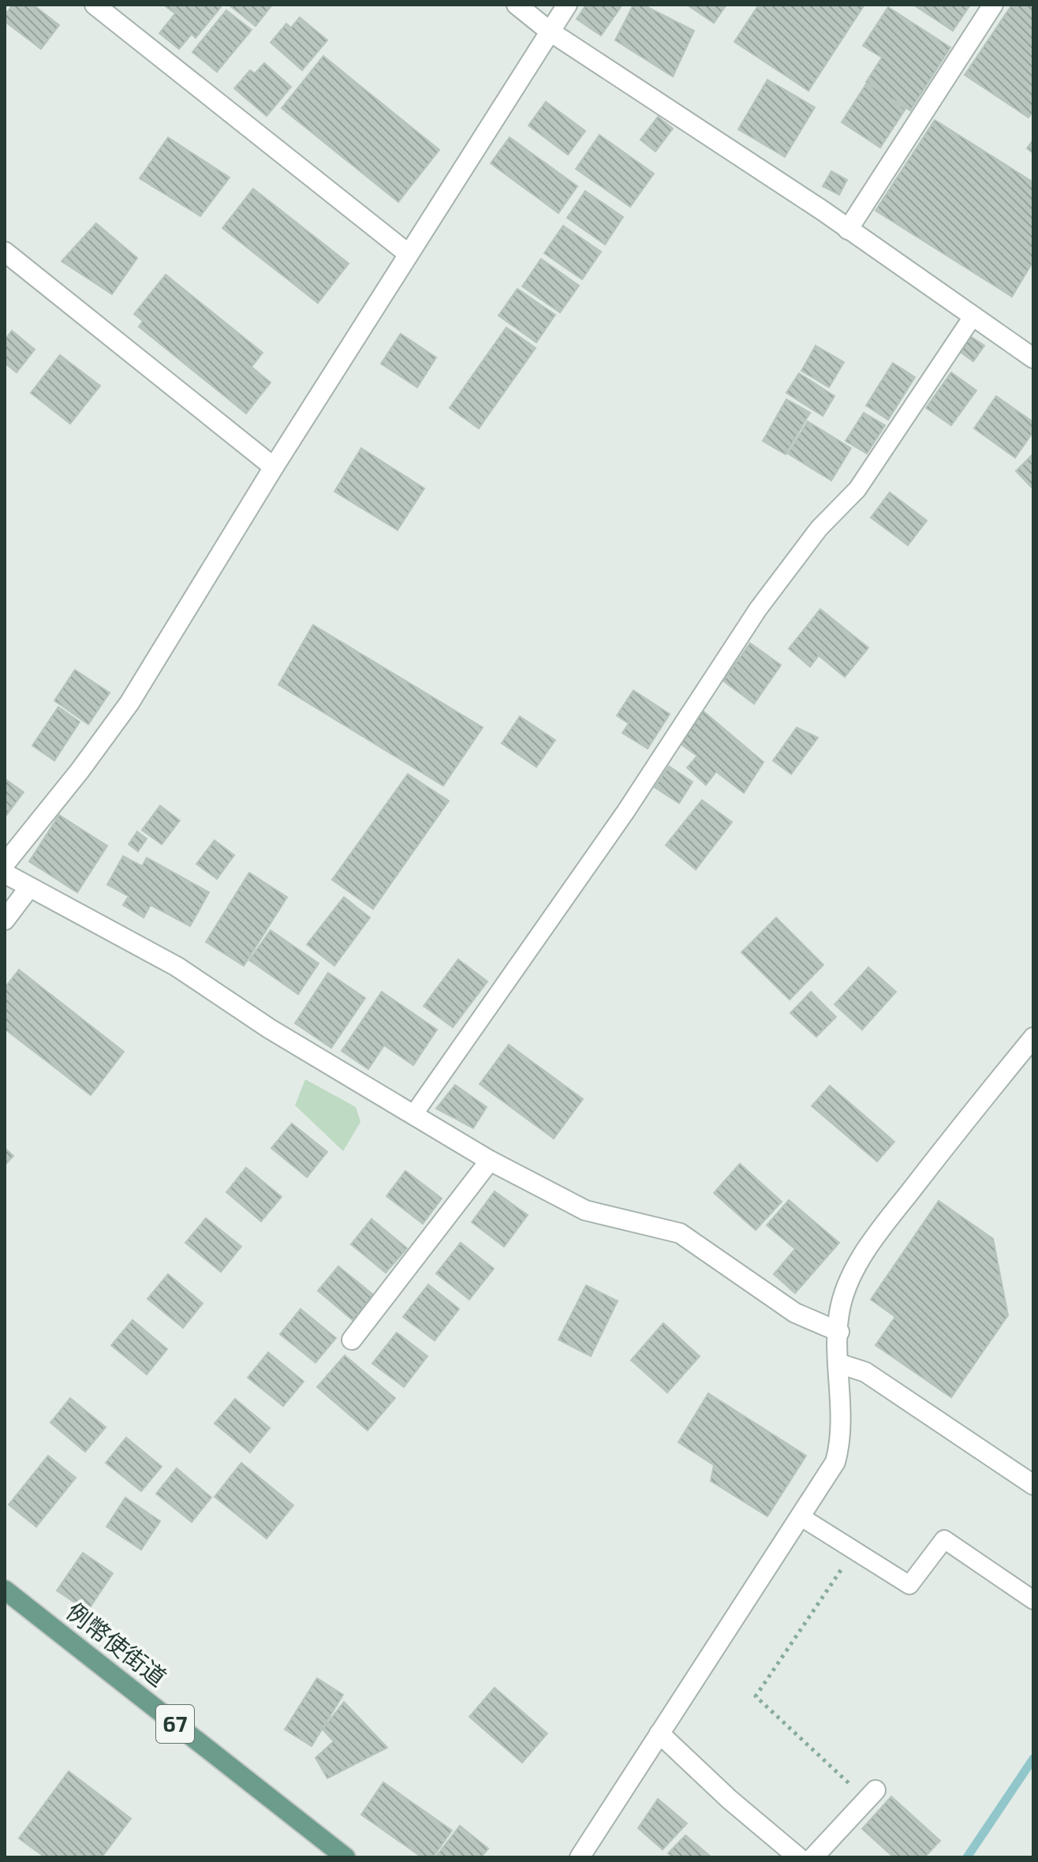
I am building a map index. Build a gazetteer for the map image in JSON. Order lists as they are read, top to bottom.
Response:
{
  "streets": {
    "main road": ["例幣使街道", "67"]
  }
}
